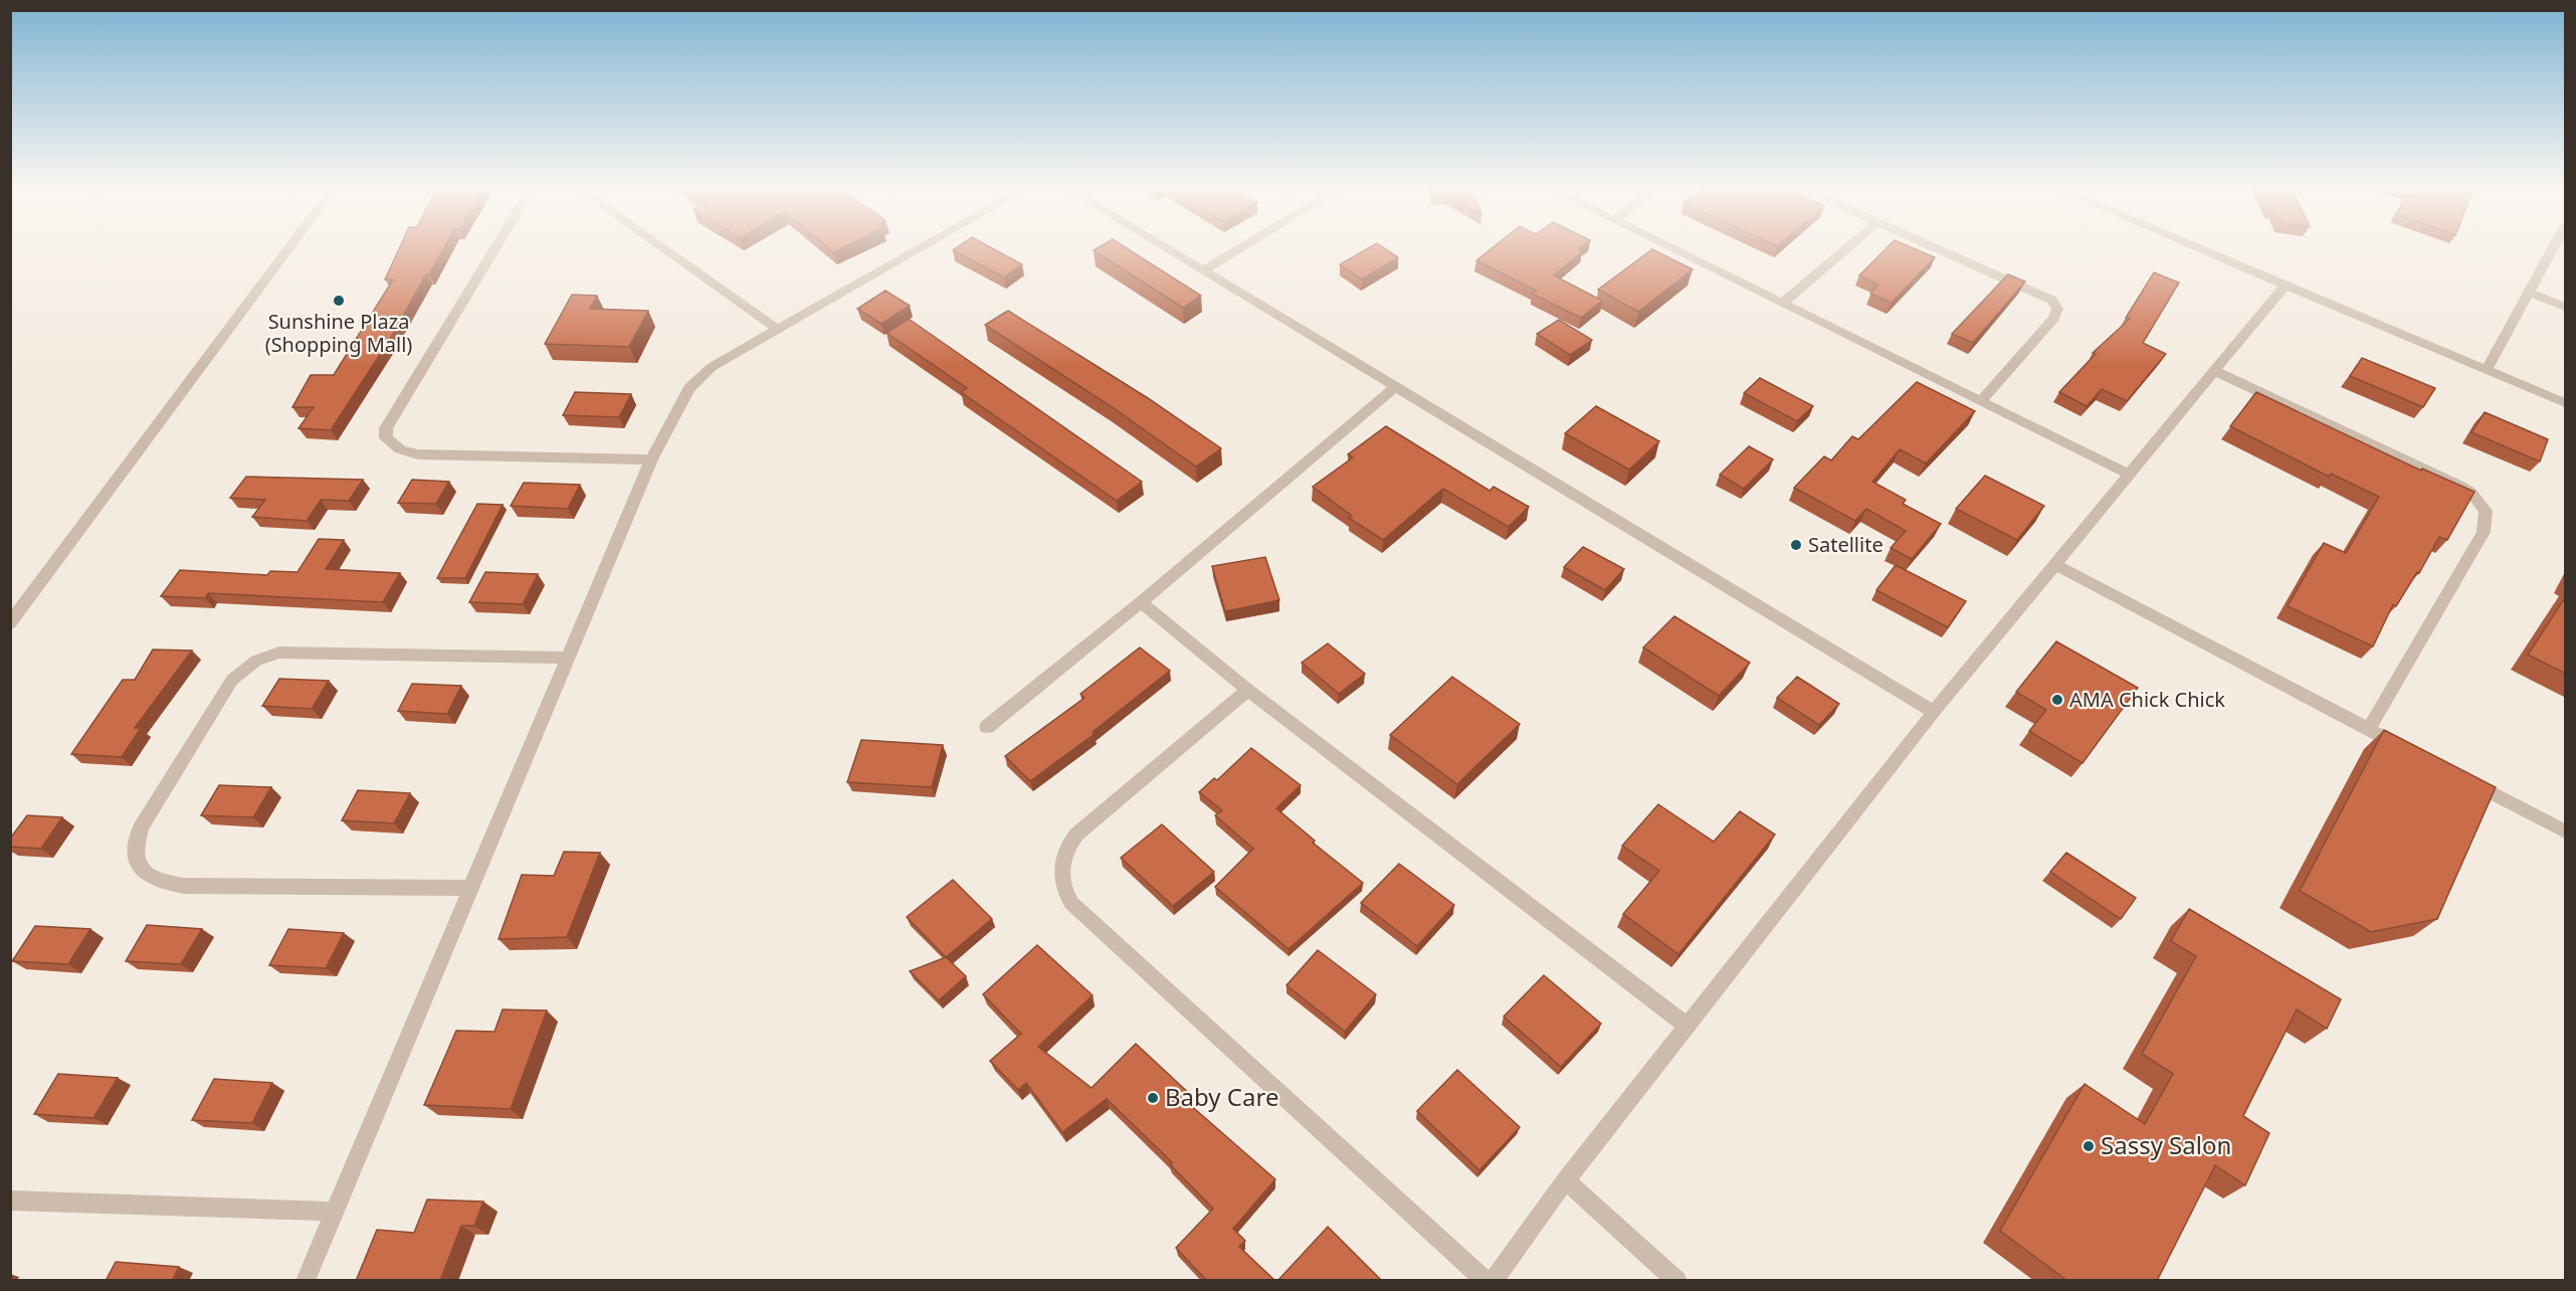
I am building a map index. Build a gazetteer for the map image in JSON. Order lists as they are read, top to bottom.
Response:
{
  "places": [
    "Sunshine Plaza (Shopping Mall)",
    "Satellite",
    "AMA Chick Chick",
    "Baby Care",
    "Sassy Salon"
  ]
}
